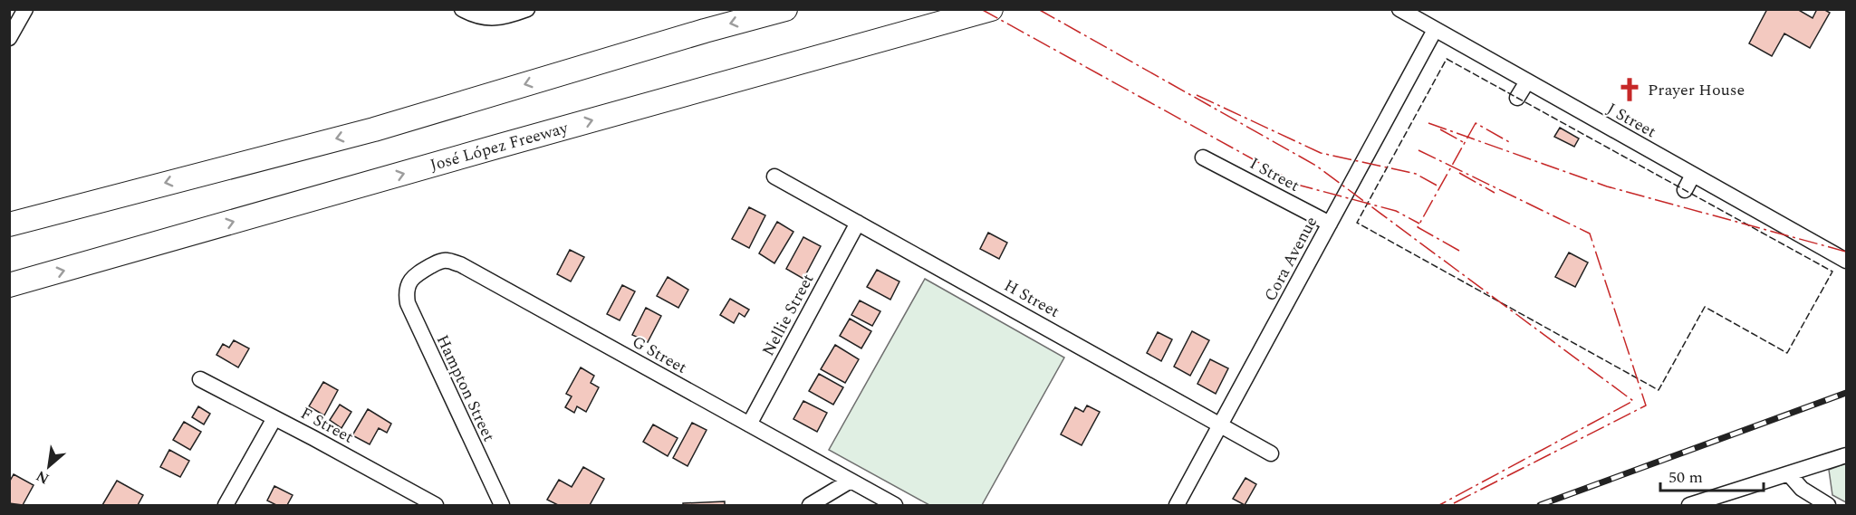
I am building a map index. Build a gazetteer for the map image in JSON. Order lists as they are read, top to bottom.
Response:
{
  "streets": {
    "highway": ["José López Freeway"],
    "street": [
      "J Street",
      "I Street",
      "Cora Avenue",
      "H Street",
      "Nellie Street",
      "G Street",
      "Hampton Street",
      "F Street"
    ]
  },
  "crossings": [
    ["J Street", "Cora Avenue"],
    ["I Street", "Cora Avenue"],
    ["Cora Avenue", "H Street"],
    ["H Street", "Nellie Street"],
    ["Nellie Street", "G Street"],
    ["G Street", "Hampton Street"]
  ],
  "places": {
    "church": ["Prayer House"]
  },
  "scale_bar": "50 m",
  "north": "bottom left"
}
